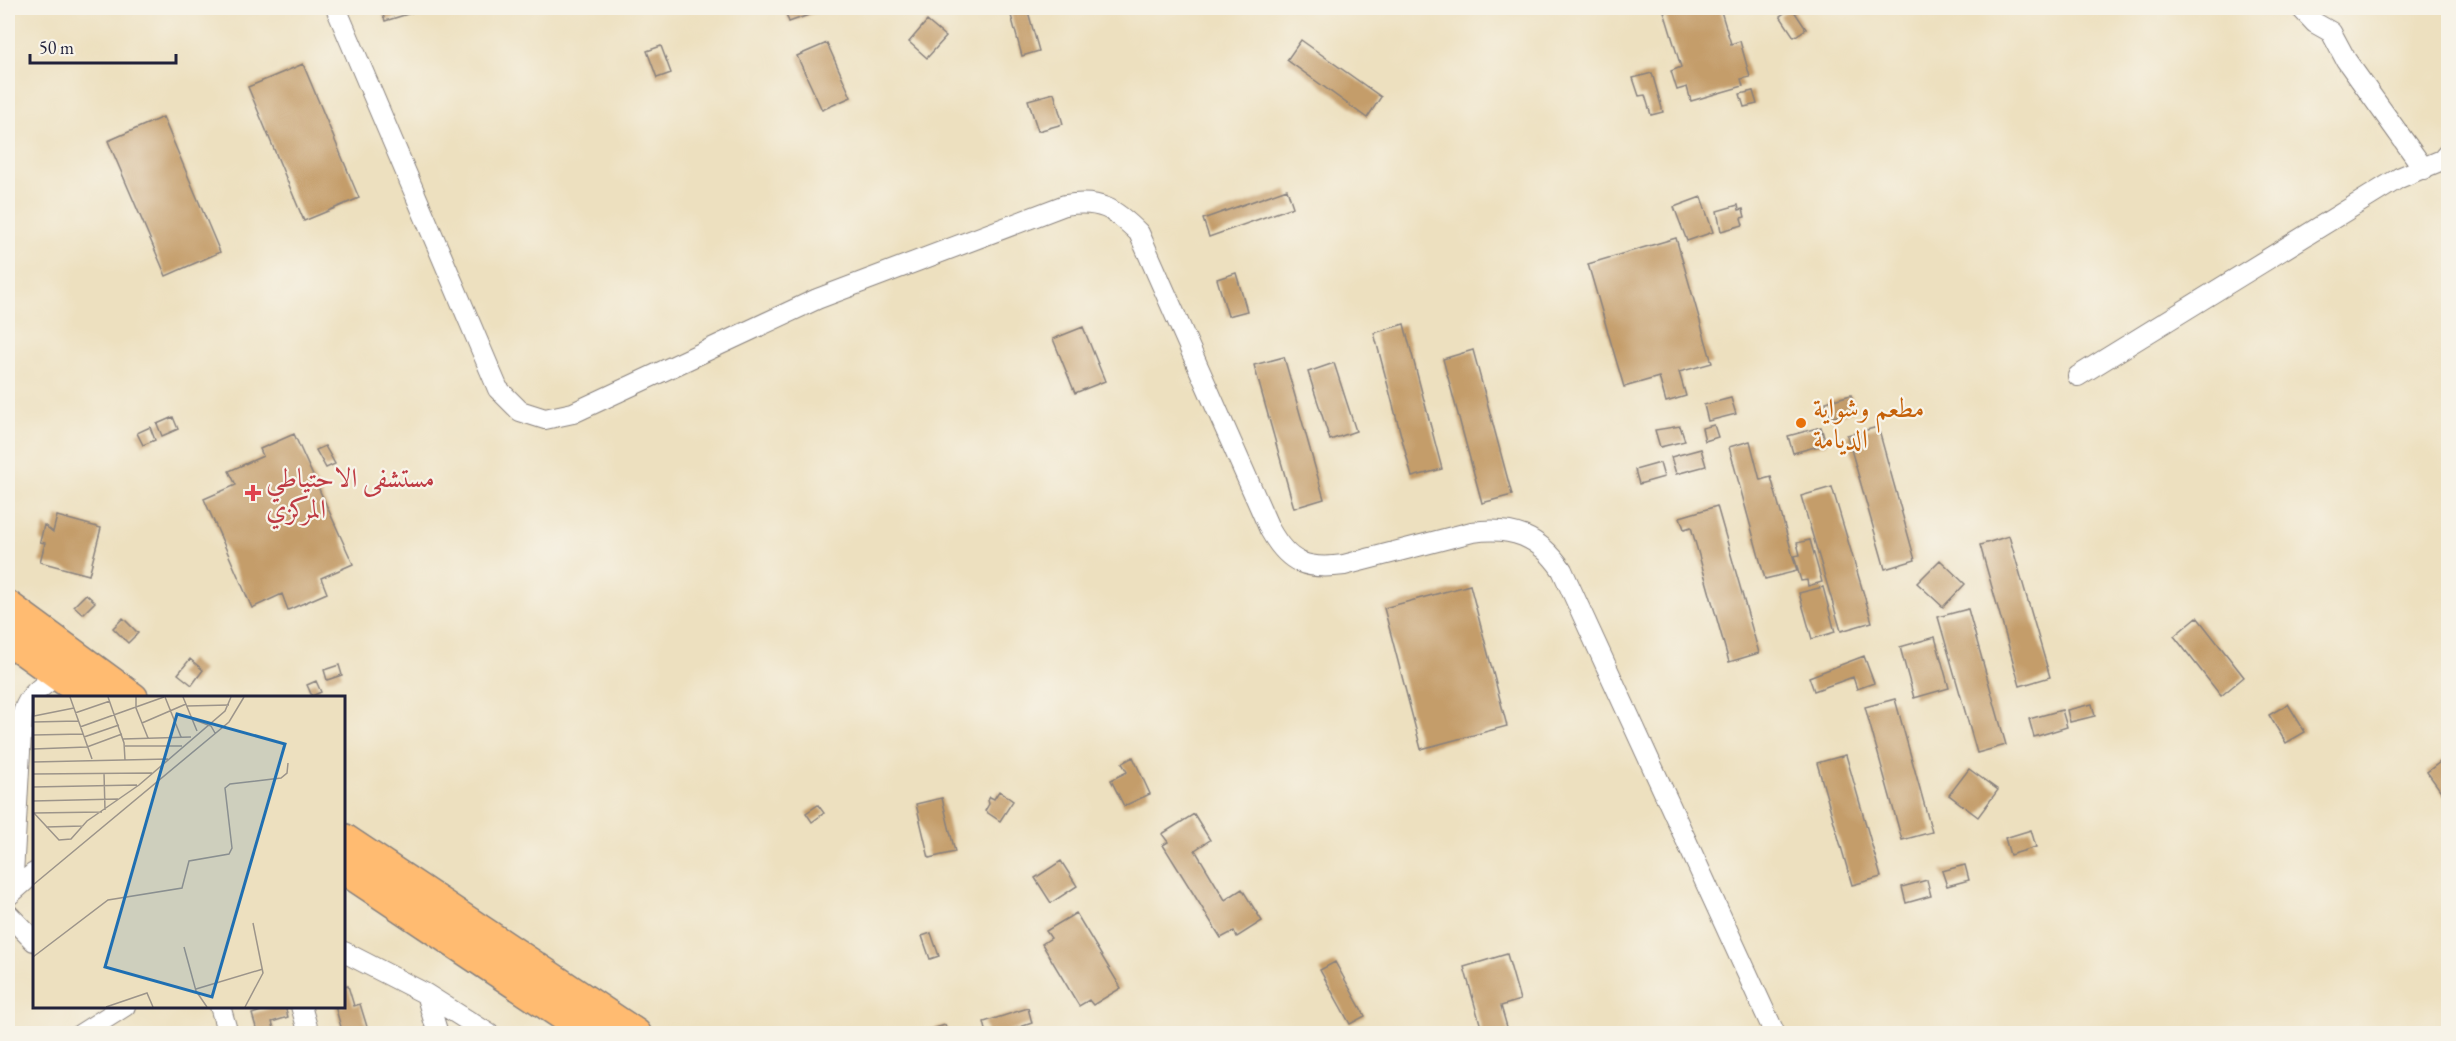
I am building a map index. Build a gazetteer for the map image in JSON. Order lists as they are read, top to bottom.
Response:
{
  "places": {
    "other": ["مطعم وشواية الديامة"],
    "health": ["مستشفى الاحتياطي المركزي"]
  },
  "scale_bar": "50 m"
}
